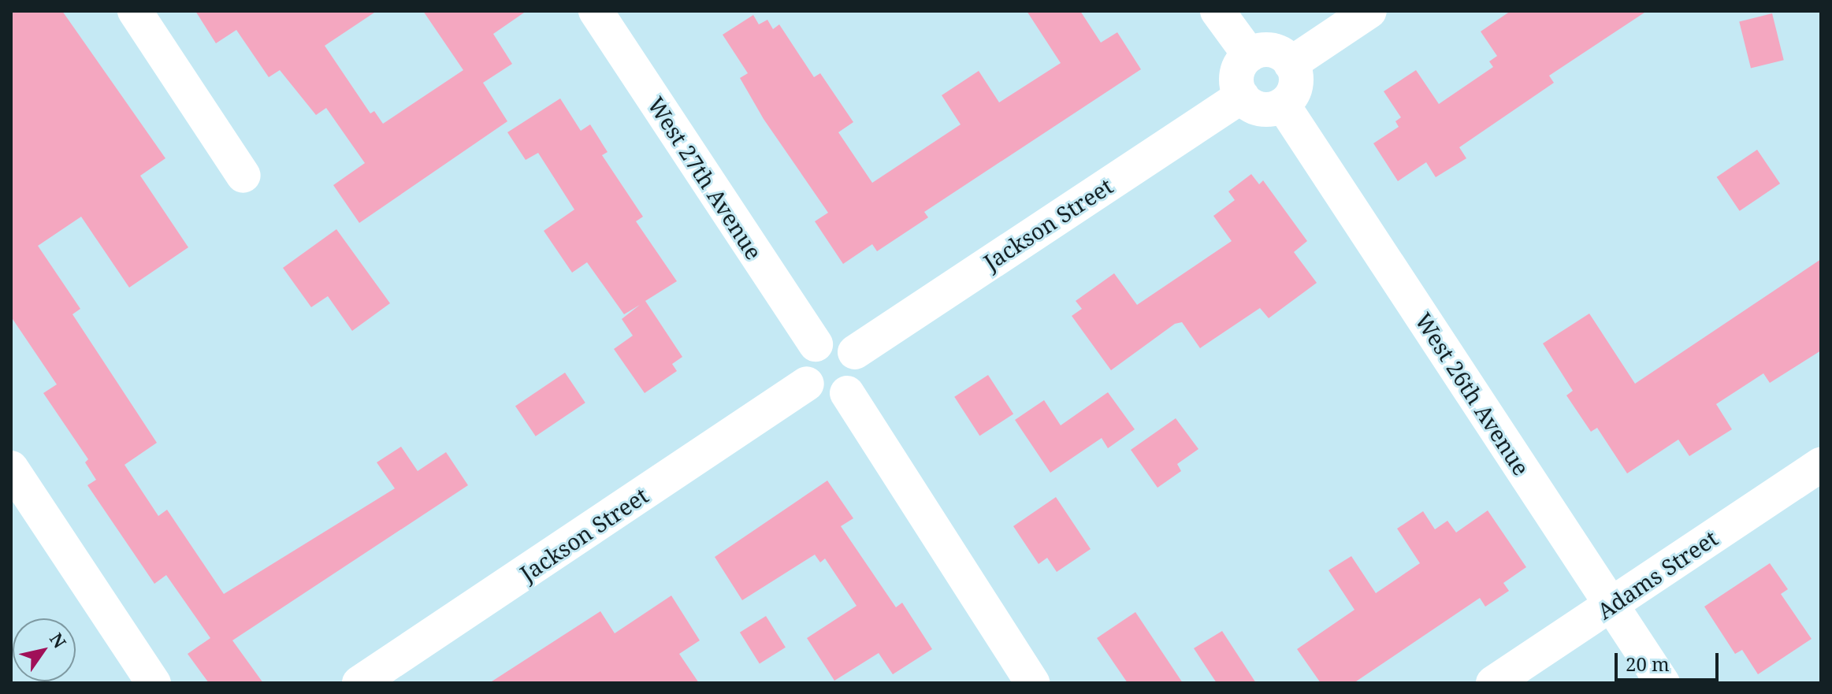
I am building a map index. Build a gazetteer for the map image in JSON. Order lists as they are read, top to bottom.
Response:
{
  "streets": {
    "street": [
      "West 27th Avenue",
      "Jackson Street",
      "West 26th Avenue",
      "Adams Street"
    ]
  },
  "crossings": [
    ["West 27th Avenue", "Jackson Street"],
    ["Jackson Street", "West 26th Avenue"],
    ["West 26th Avenue", "Adams Street"]
  ],
  "scale_bar": "20 m",
  "north": "top right"
}
